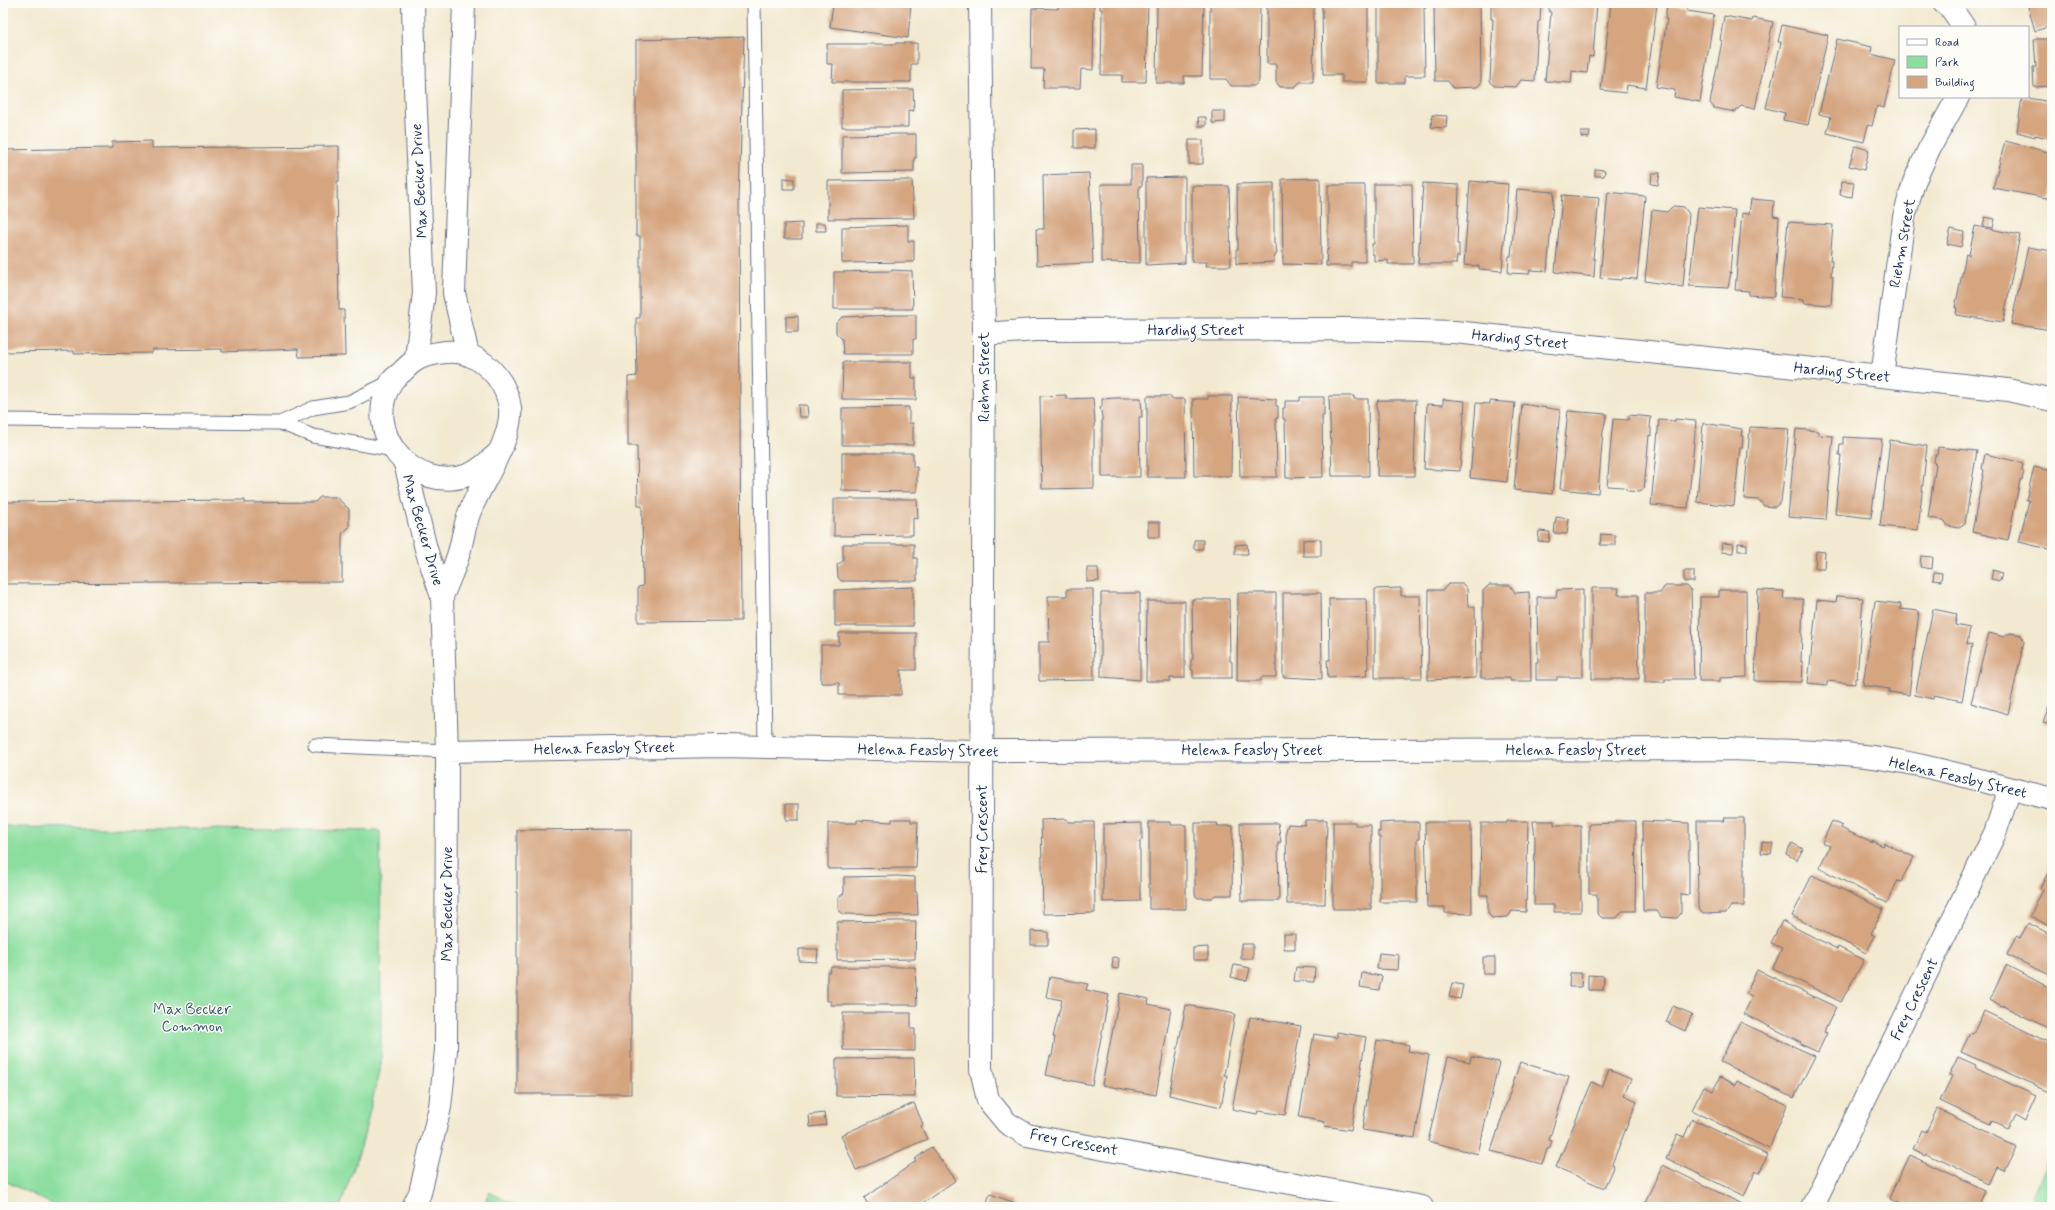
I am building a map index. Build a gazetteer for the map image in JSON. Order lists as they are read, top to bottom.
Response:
{
  "streets": {
    "street": [
      "Max Becker Drive",
      "Riehm Street",
      "Harding Street",
      "Helena Feasby Street",
      "Frey Crescent"
    ]
  },
  "crossings": [
    ["Max Becker Drive", "Helena Feasby Street"],
    ["Riehm Street", "Harding Street"],
    ["Riehm Street", "Helena Feasby Street"],
    ["Riehm Street", "Frey Crescent"],
    ["Helena Feasby Street", "Frey Crescent"]
  ],
  "parks": ["Max Becker Common"],
  "legend": ["Road", "Park", "Building"]
}
